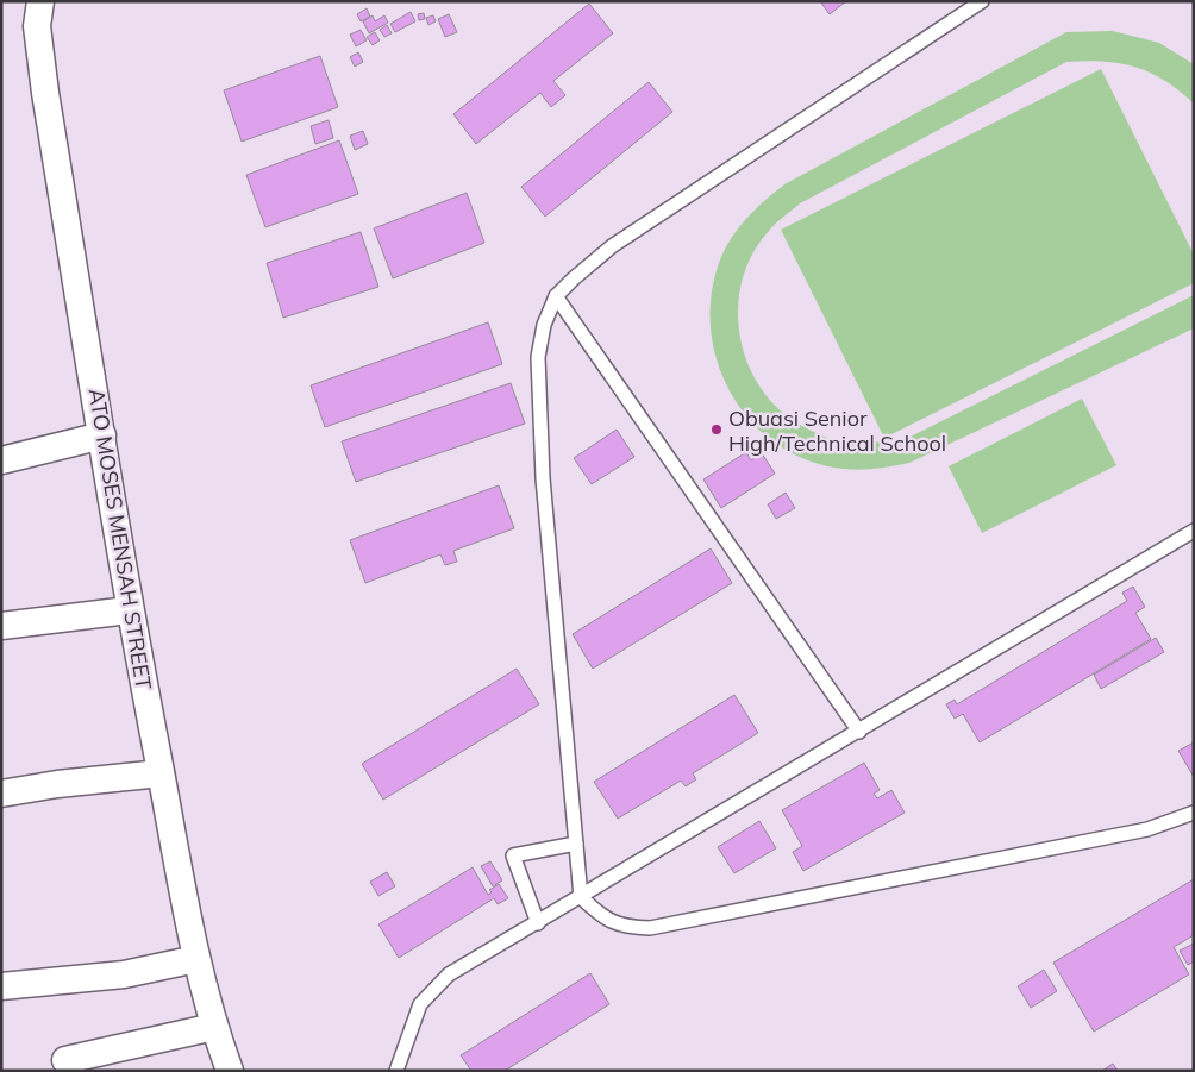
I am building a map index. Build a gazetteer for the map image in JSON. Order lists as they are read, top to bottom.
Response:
{
  "streets": {
    "street": ["ATO MOSES MENSAH STREET"]
  },
  "places": ["Obuasi Senior High/Technical School"]
}
